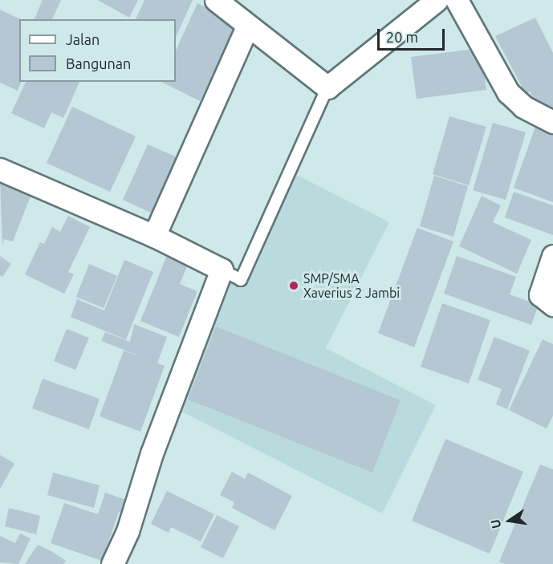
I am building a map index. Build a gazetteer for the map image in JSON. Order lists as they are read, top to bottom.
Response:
{
  "places": ["SMP/SMA Xaverius 2 Jambi"],
  "legend": ["Jalan", "Bangunan"],
  "scale_bar": "20 m",
  "north": "left"
}
